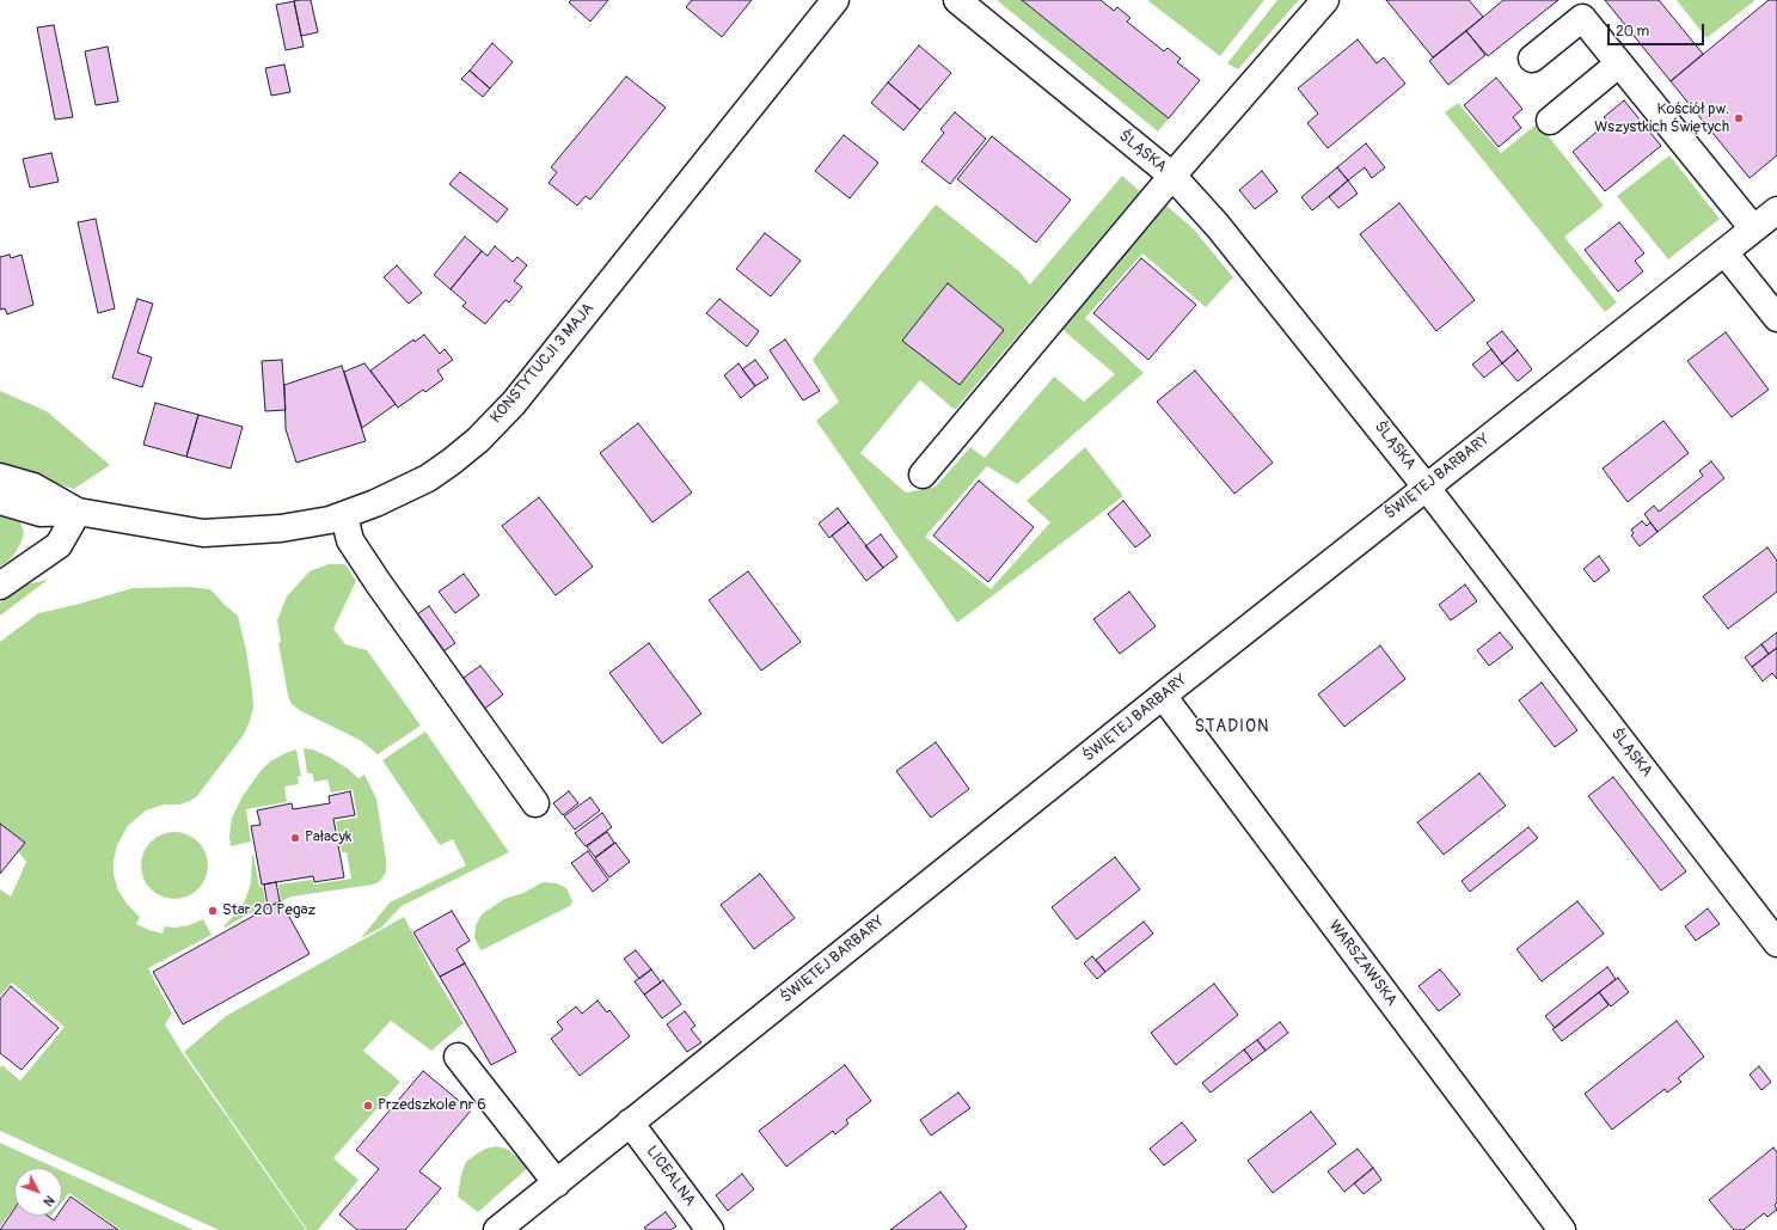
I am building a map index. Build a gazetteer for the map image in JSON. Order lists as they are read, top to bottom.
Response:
{
  "streets": {
    "street": [
      "ŚLĄSKA",
      "KONSTYTUCJI 3 MAJA",
      "ŚWIĘTEJ BARBARY",
      "WARSZAWSKA",
      "LICEALNA"
    ]
  },
  "crossings": [
    ["ŚLĄSKA", "ŚWIĘTEJ BARBARY"],
    ["ŚWIĘTEJ BARBARY", "WARSZAWSKA"],
    ["ŚWIĘTEJ BARBARY", "LICEALNA"]
  ],
  "districts": ["STADION"],
  "places": [
    "Kościół pw. Wszystkich Świętych",
    "Pałacyk",
    "Star 20 Pegaz",
    "Przedszkole nr 6"
  ],
  "scale_bar": "20 m",
  "north": "bottom right"
}
